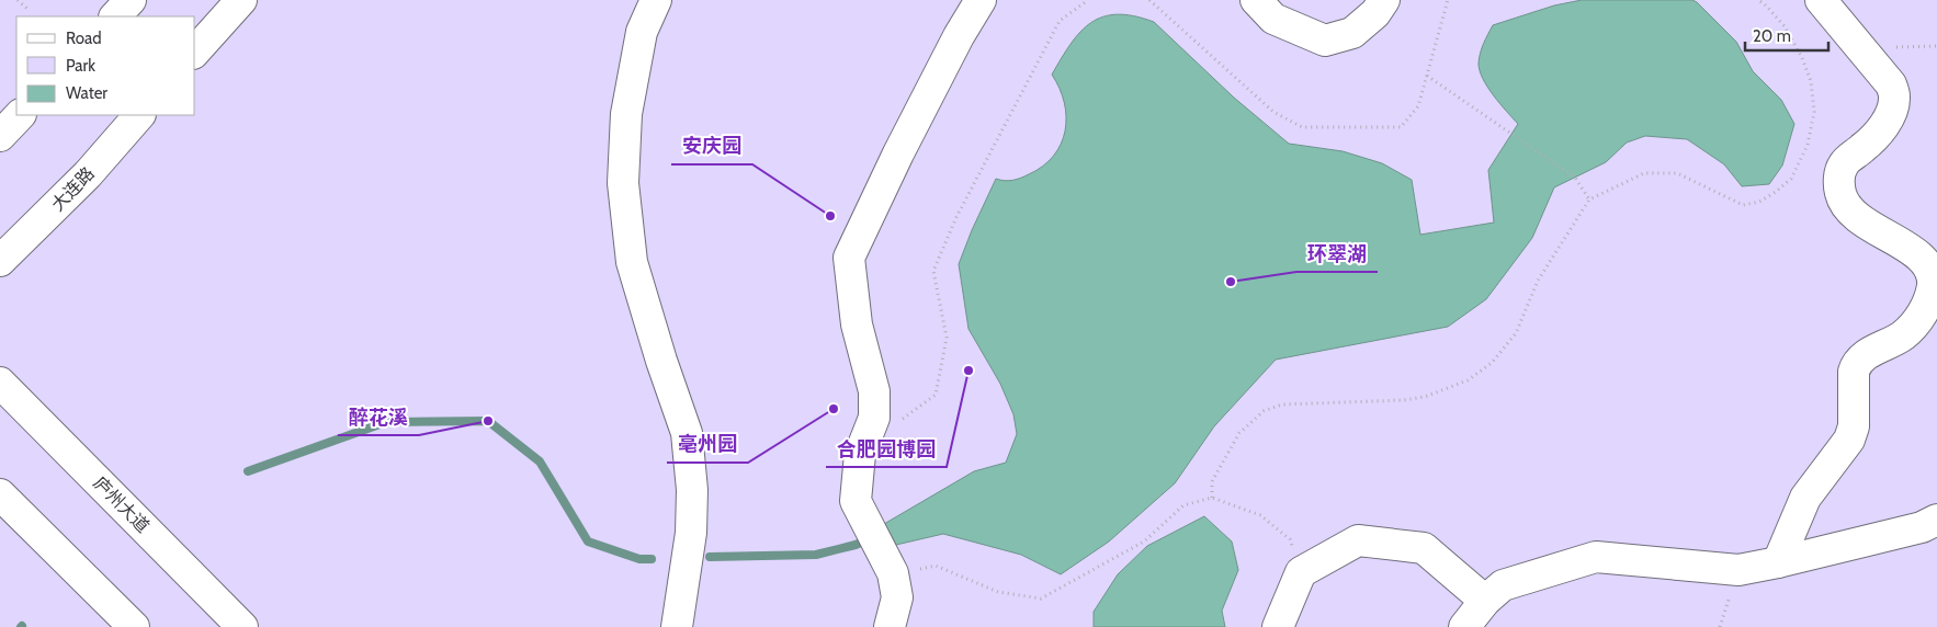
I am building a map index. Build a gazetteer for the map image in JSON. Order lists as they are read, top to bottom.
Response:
{
  "streets": {
    "main road": ["大连路", "庐州大道"]
  },
  "places": [
    "安庆园",
    "环翠湖",
    "合肥园博园",
    "亳州园",
    "醉花溪"
  ],
  "legend": ["Road", "Park", "Water"],
  "scale_bar": "20 m"
}
